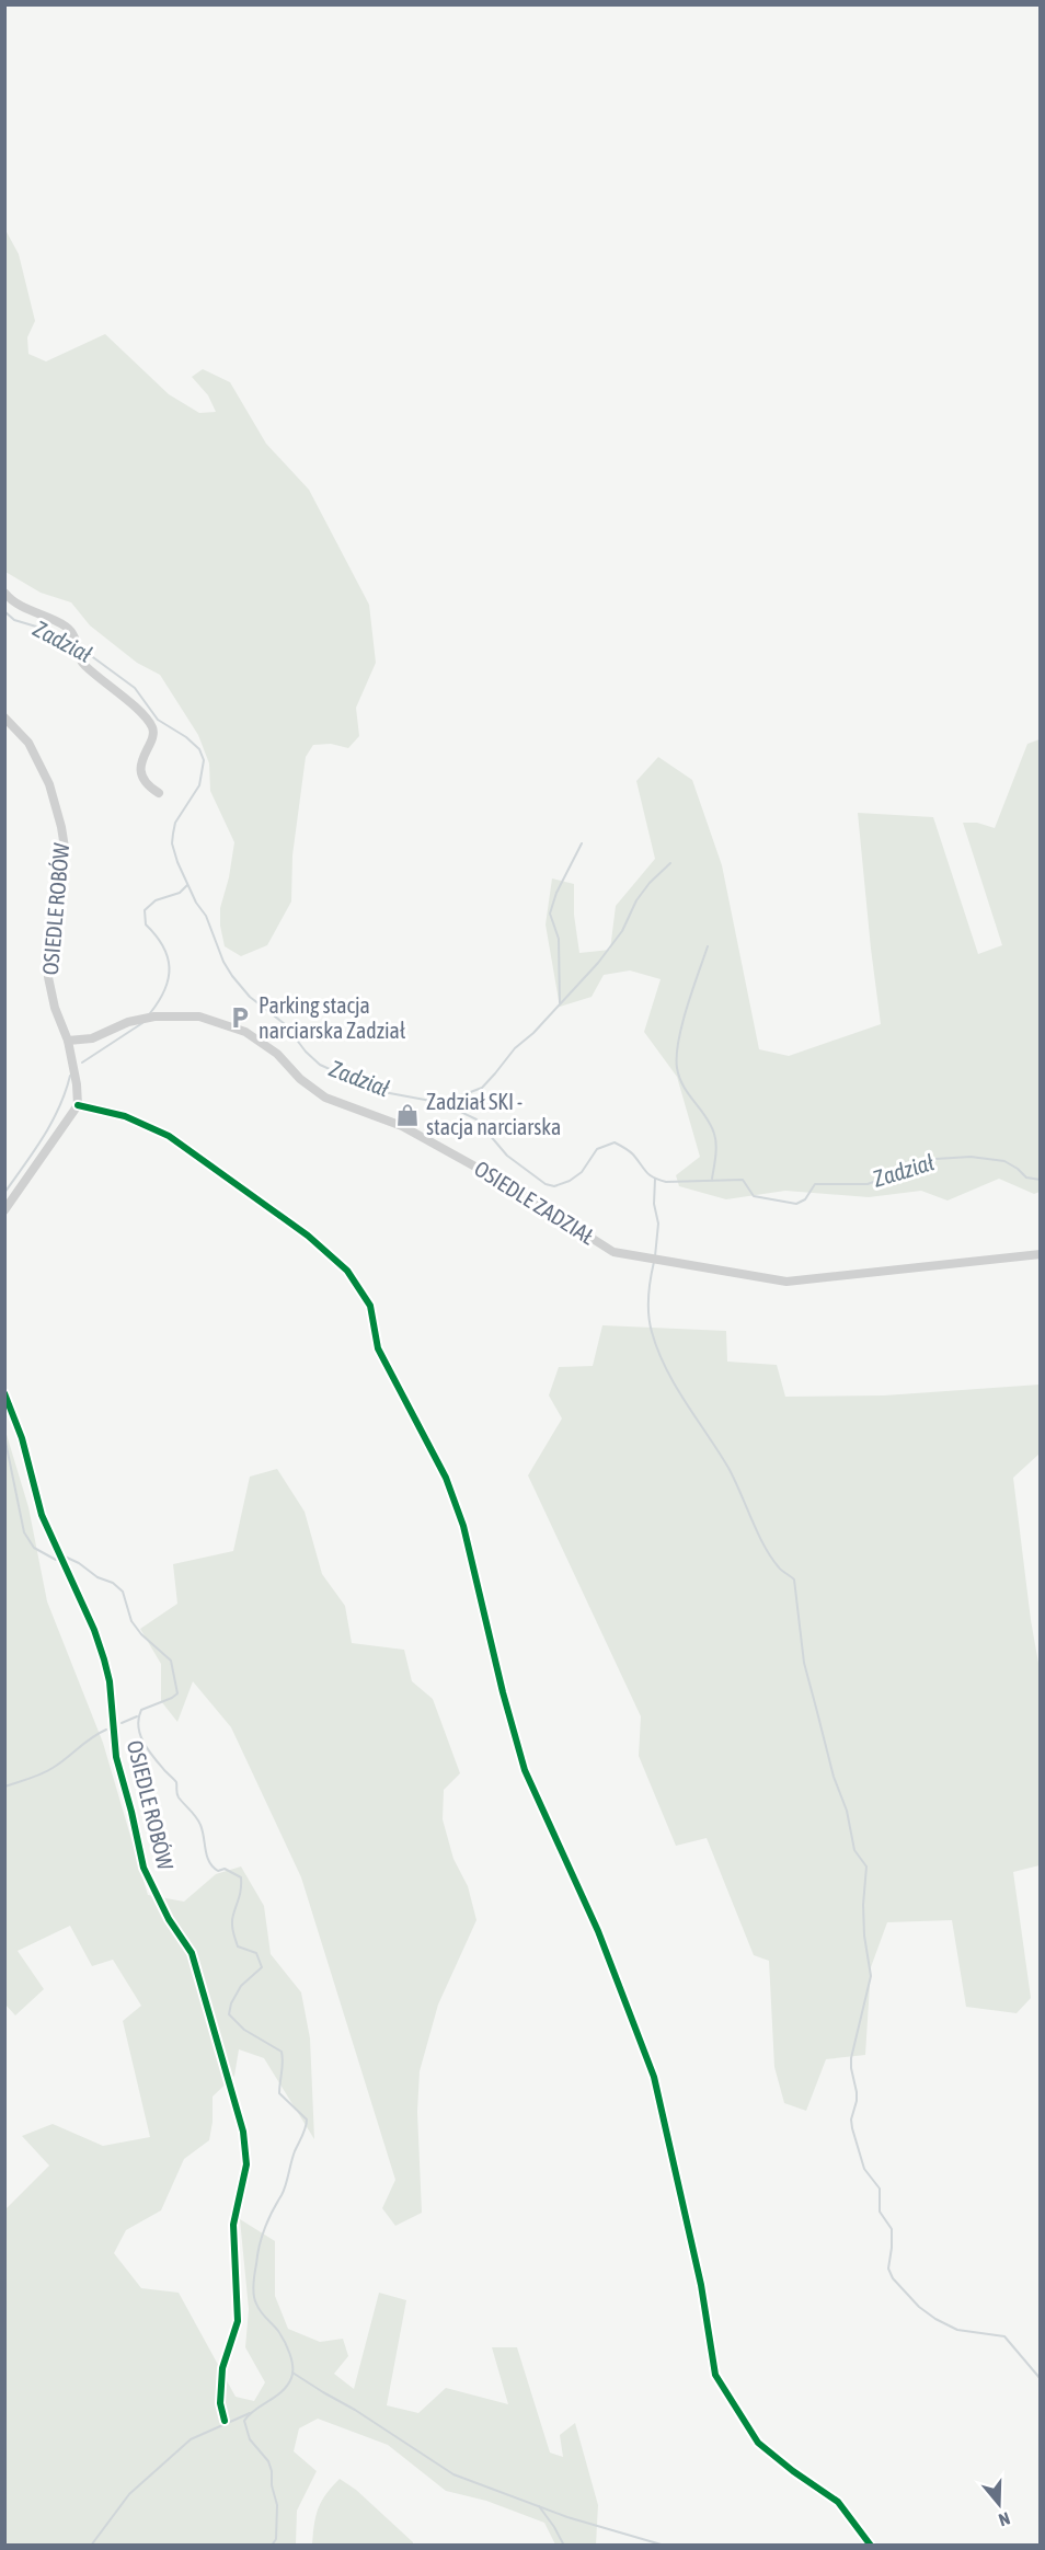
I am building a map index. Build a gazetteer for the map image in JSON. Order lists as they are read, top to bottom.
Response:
{
  "streets": {
    "street": ["OSIEDLE ROBÓW", "OSIEDLE ZADZIAŁ"]
  },
  "crossings": [
    ["OSIEDLE ROBÓW", "OSIEDLE ZADZIAŁ"]
  ],
  "water": ["Zadział"],
  "places": {
    "parking": ["Parking stacja narciarska Zadział"],
    "shop": ["Zadział SKI - stacja narciarska"]
  },
  "north": "bottom"
}
